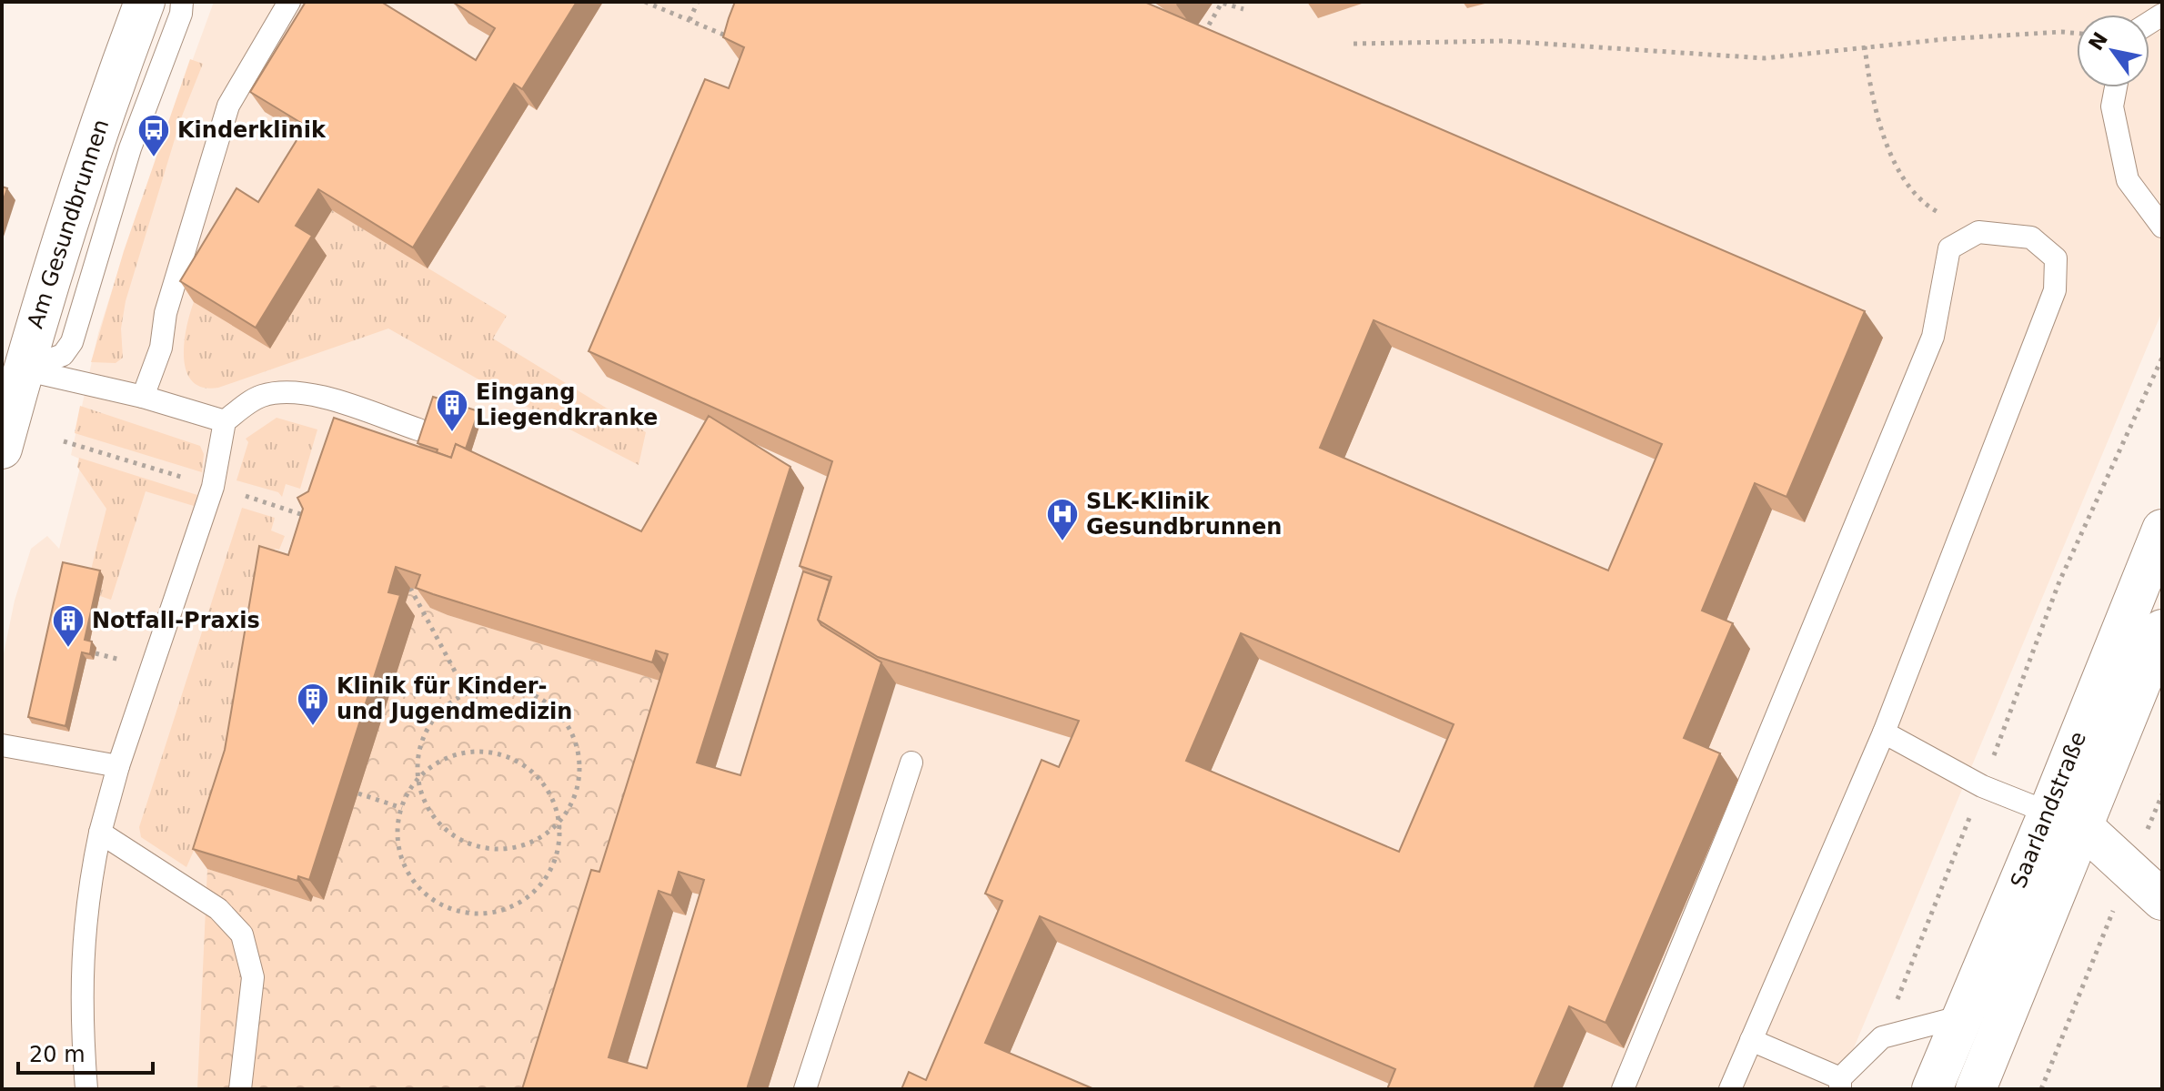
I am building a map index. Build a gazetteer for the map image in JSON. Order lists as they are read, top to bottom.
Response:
{
  "streets": {
    "main road": ["Am Gesundbrunnen", "Saarlandstraße"]
  },
  "places": {
    "bus stop": ["Kinderklinik"],
    "building": ["Eingang Liegendkranke", "Notfall-Praxis", "Klinik für Kinder- und Jugendmedizin"],
    "hospital": ["SLK-Klinik Gesundbrunnen"]
  },
  "scale_bar": "20 m",
  "north": "top left"
}
